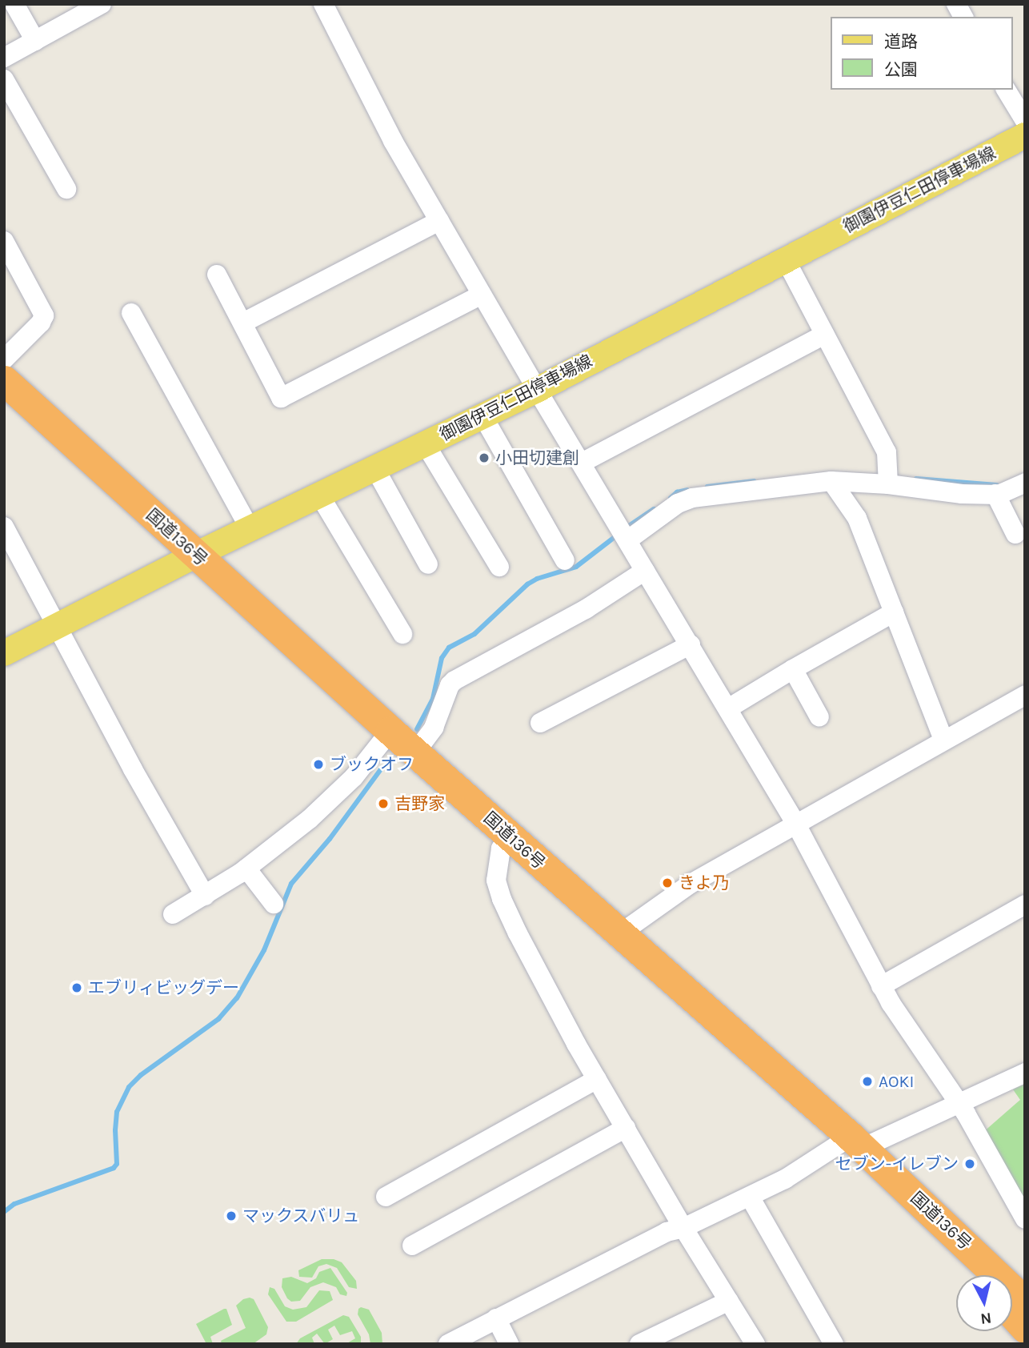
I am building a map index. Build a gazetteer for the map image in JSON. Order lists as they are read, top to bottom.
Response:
{
  "streets": {
    "highway": ["国道136号"],
    "main road": ["御園伊豆仁田停車場線"]
  },
  "crossings": [
    ["御園伊豆仁田停車場線", "国道136号"]
  ],
  "places": [
    "小田切建創",
    "ブックオフ",
    "吉野家",
    "きよ乃",
    "エブリィビッグデー",
    "AOKI",
    "セブン-イレブン",
    "マックスバリュ"
  ],
  "legend": ["道路", "公園"],
  "north": "bottom"
}
